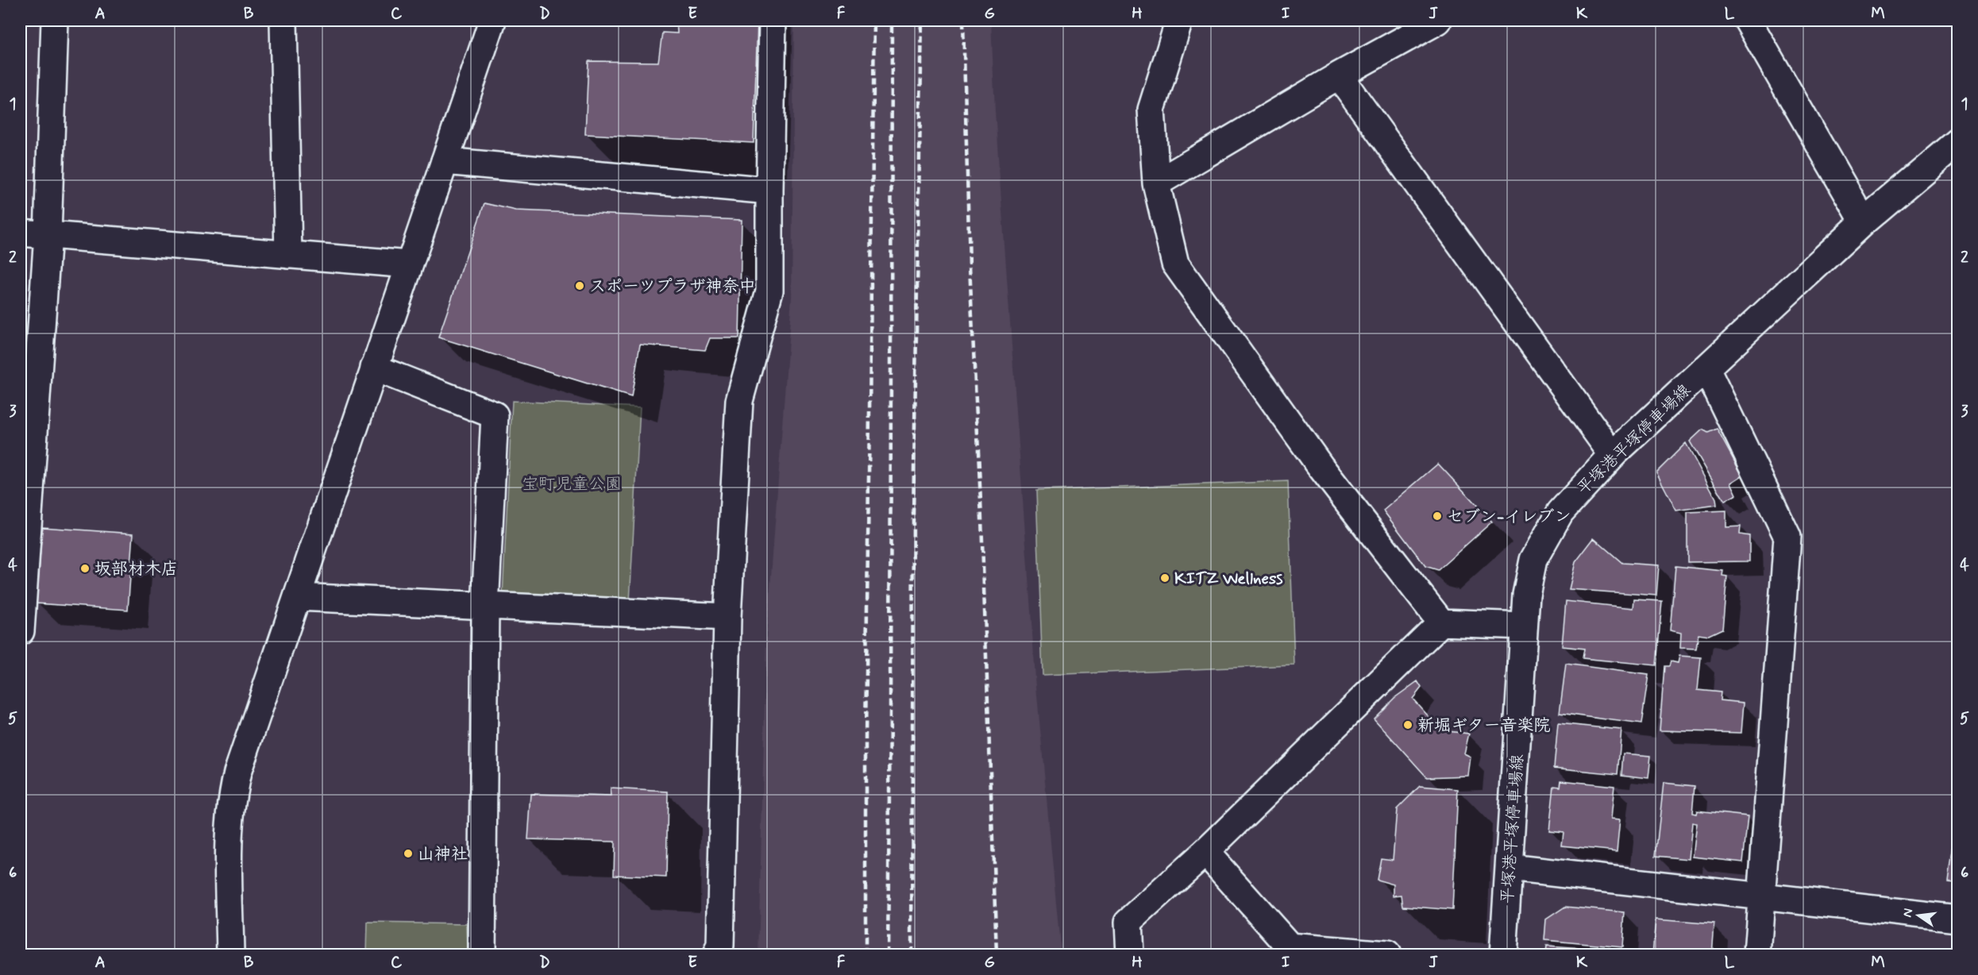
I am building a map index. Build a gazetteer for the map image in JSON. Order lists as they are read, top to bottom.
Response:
{
  "streets": {
    "street": ["平塚港平塚停車場線"]
  },
  "parks": ["宝町児童公園"],
  "places": [
    "スポーツプラザ神奈中",
    "セブン-イレブン",
    "坂部材木店",
    "KITZ Wellness",
    "新堀ギター音楽院",
    "山神社"
  ],
  "north": "left",
  "grid": {
    "columns": [
      "A",
      "B",
      "C",
      "D",
      "E",
      "F",
      "G",
      "H",
      "I",
      "J",
      "K",
      "L",
      "M"
    ],
    "rows": [
      "1",
      "2",
      "3",
      "4",
      "5",
      "6"
    ]
  }
}
